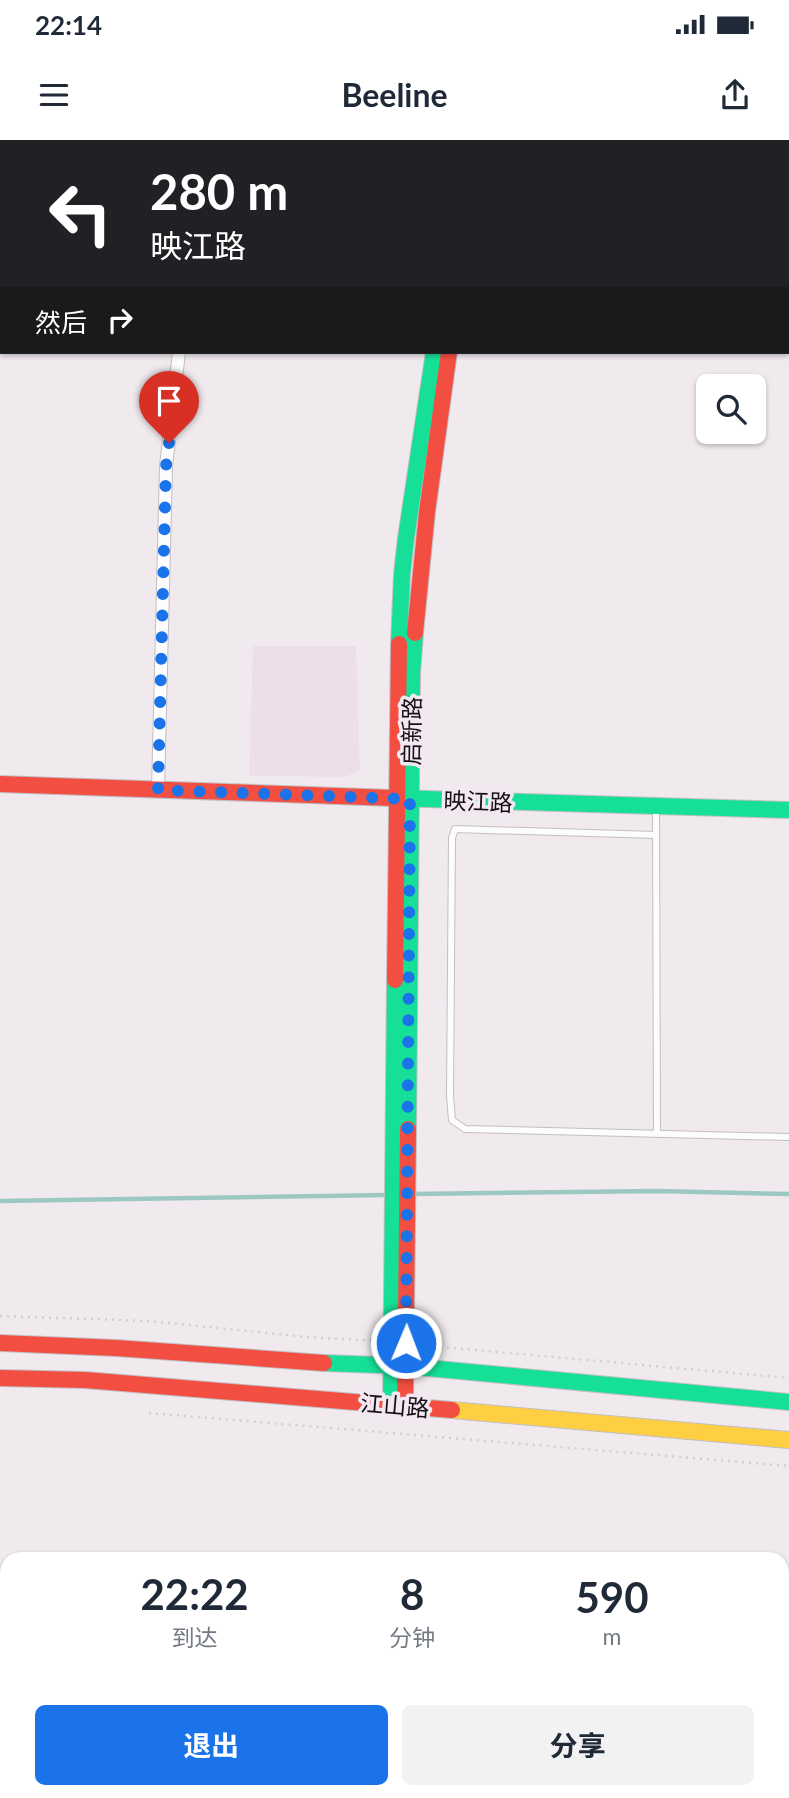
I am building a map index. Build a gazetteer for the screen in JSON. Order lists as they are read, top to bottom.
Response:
{
  "streets": {
    "street": ["启新路", "映江路", "江山路"]
  },
  "crossings": [
    ["启新路", "映江路"],
    ["启新路", "江山路"]
  ],
  "page": {
    "status": "22:14",
    "header": "Beeline",
    "turn": ["280 m", "映江路"],
    "then": "然后",
    "eta": [
      "22:22",
      "到达",
      "8",
      "分钟",
      "590",
      "m"
    ],
    "buttons": ["退出", "分享"]
  }
}
